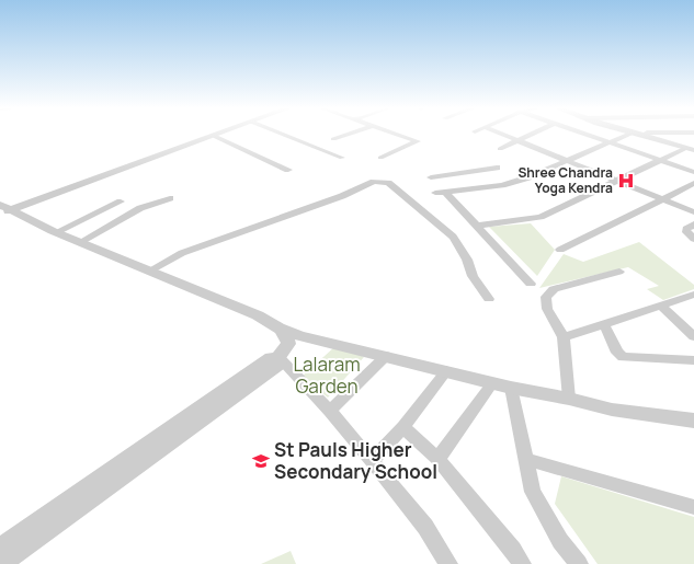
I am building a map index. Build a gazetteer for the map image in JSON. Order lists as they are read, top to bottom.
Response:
{
  "parks": ["Lalaram Garden"],
  "places": {
    "hospital": ["Shree Chandra Yoga Kendra"],
    "school or university": ["St Pauls Higher Secondary School"]
  }
}
